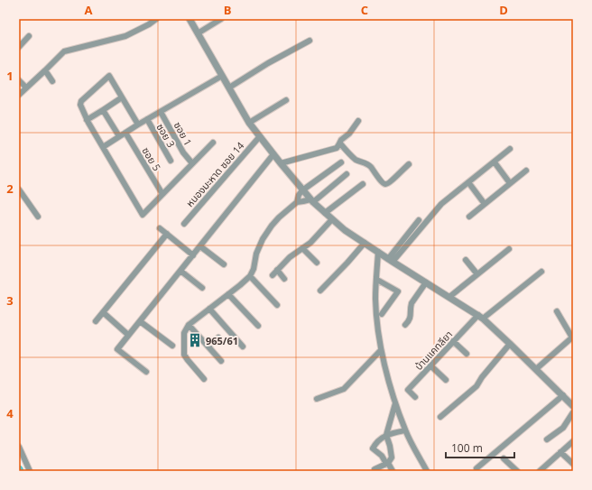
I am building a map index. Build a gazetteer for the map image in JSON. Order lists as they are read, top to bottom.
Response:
{
  "streets": {
    "street": [
      "ซอย 1",
      "ซอย 3",
      "ซอย 5",
      "หนองมะหาด ซอย 14",
      "บ้านแคทลียา"
    ]
  },
  "places": {
    "building": ["965/61"]
  },
  "scale_bar": "100 m",
  "grid": {
    "columns": [
      "A",
      "B",
      "C",
      "D"
    ],
    "rows": [
      "1",
      "2",
      "3",
      "4"
    ]
  }
}
